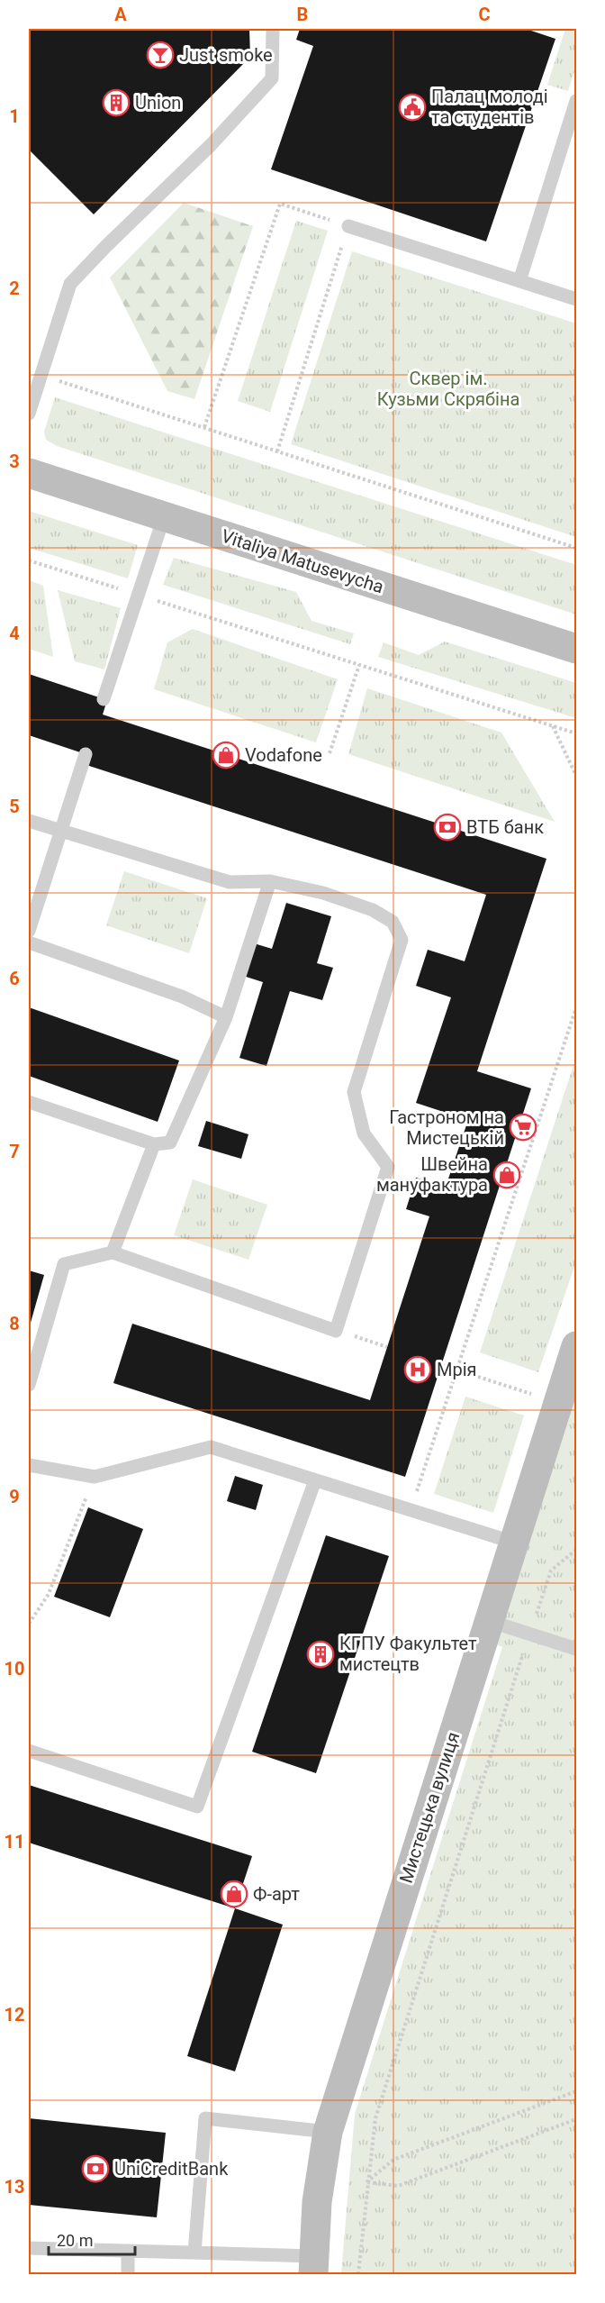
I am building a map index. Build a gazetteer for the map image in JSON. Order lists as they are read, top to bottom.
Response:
{
  "streets": {
    "street": ["Vitaliya Matusevycha", "Мистецька вулиця"]
  },
  "parks": ["Сквер ім. Кузьми Скрябіна"],
  "places": {
    "bar": ["Just smoke"],
    "building": ["Union", "КГПУ Факультет мистецтв"],
    "public building": ["Палац молоді та студентів"],
    "shop": ["Vodafone", "Швейна мануфактура", "Ф-арт"],
    "bank": ["ВТБ банк", "UniCreditBank"],
    "supermarket": ["Гастроном на Мистецькій"],
    "hospital": ["Мрія"]
  },
  "scale_bar": "20 m",
  "grid": {
    "columns": ["A", "B", "C"],
    "rows": [
      "1",
      "2",
      "3",
      "4",
      "5",
      "6",
      "7",
      "8",
      "9",
      "10",
      "11",
      "12",
      "13"
    ]
  }
}
